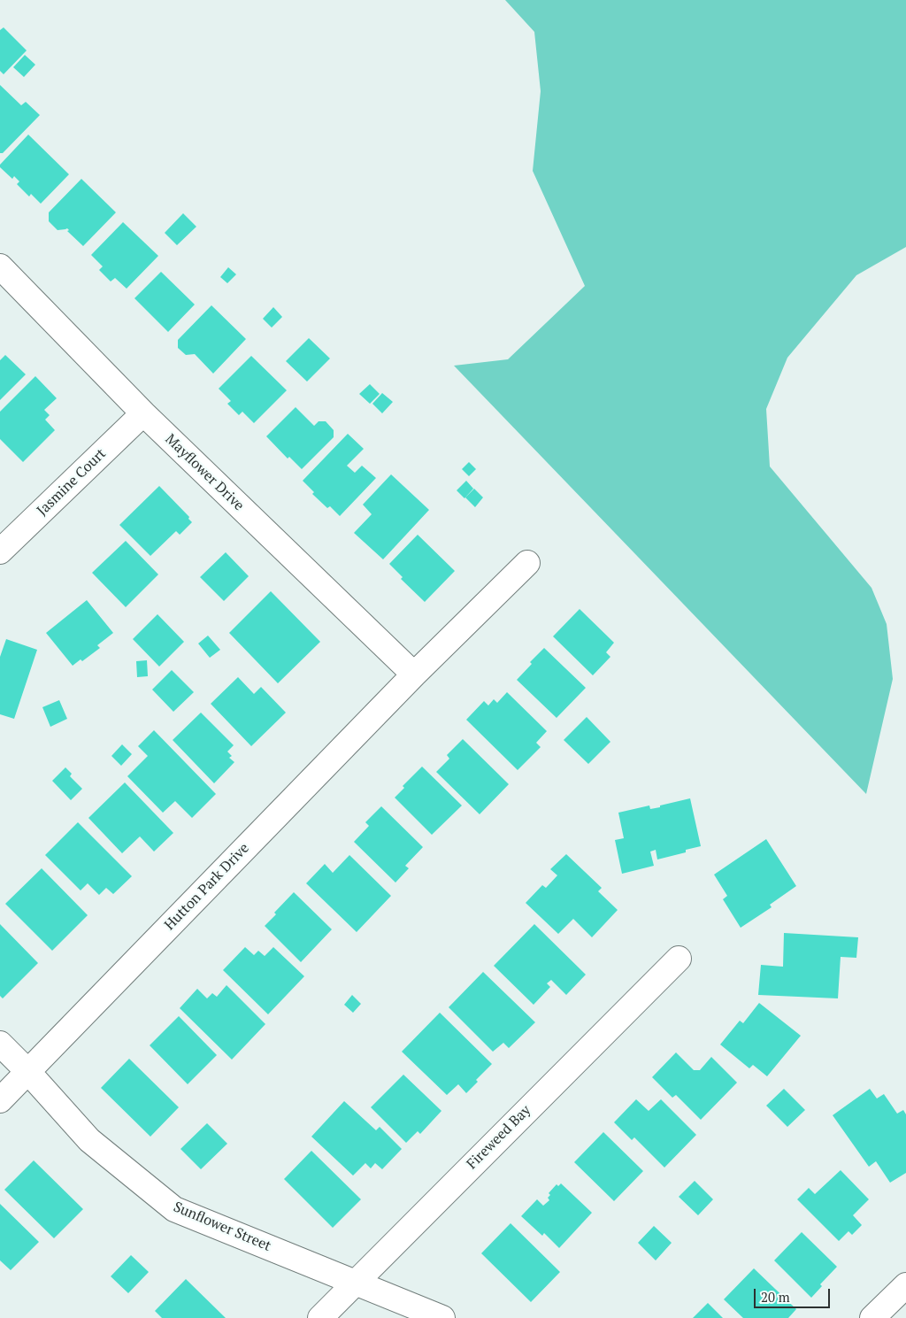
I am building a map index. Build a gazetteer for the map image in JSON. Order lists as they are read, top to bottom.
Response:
{
  "streets": {
    "street": [
      "Mayflower Drive",
      "Jasmine Court",
      "Hutton Park Drive",
      "Fireweed Bay",
      "Sunflower Street"
    ]
  },
  "crossings": [
    ["Mayflower Drive", "Jasmine Court"],
    ["Mayflower Drive", "Hutton Park Drive"],
    ["Hutton Park Drive", "Sunflower Street"],
    ["Fireweed Bay", "Sunflower Street"]
  ],
  "scale_bar": "20 m"
}
